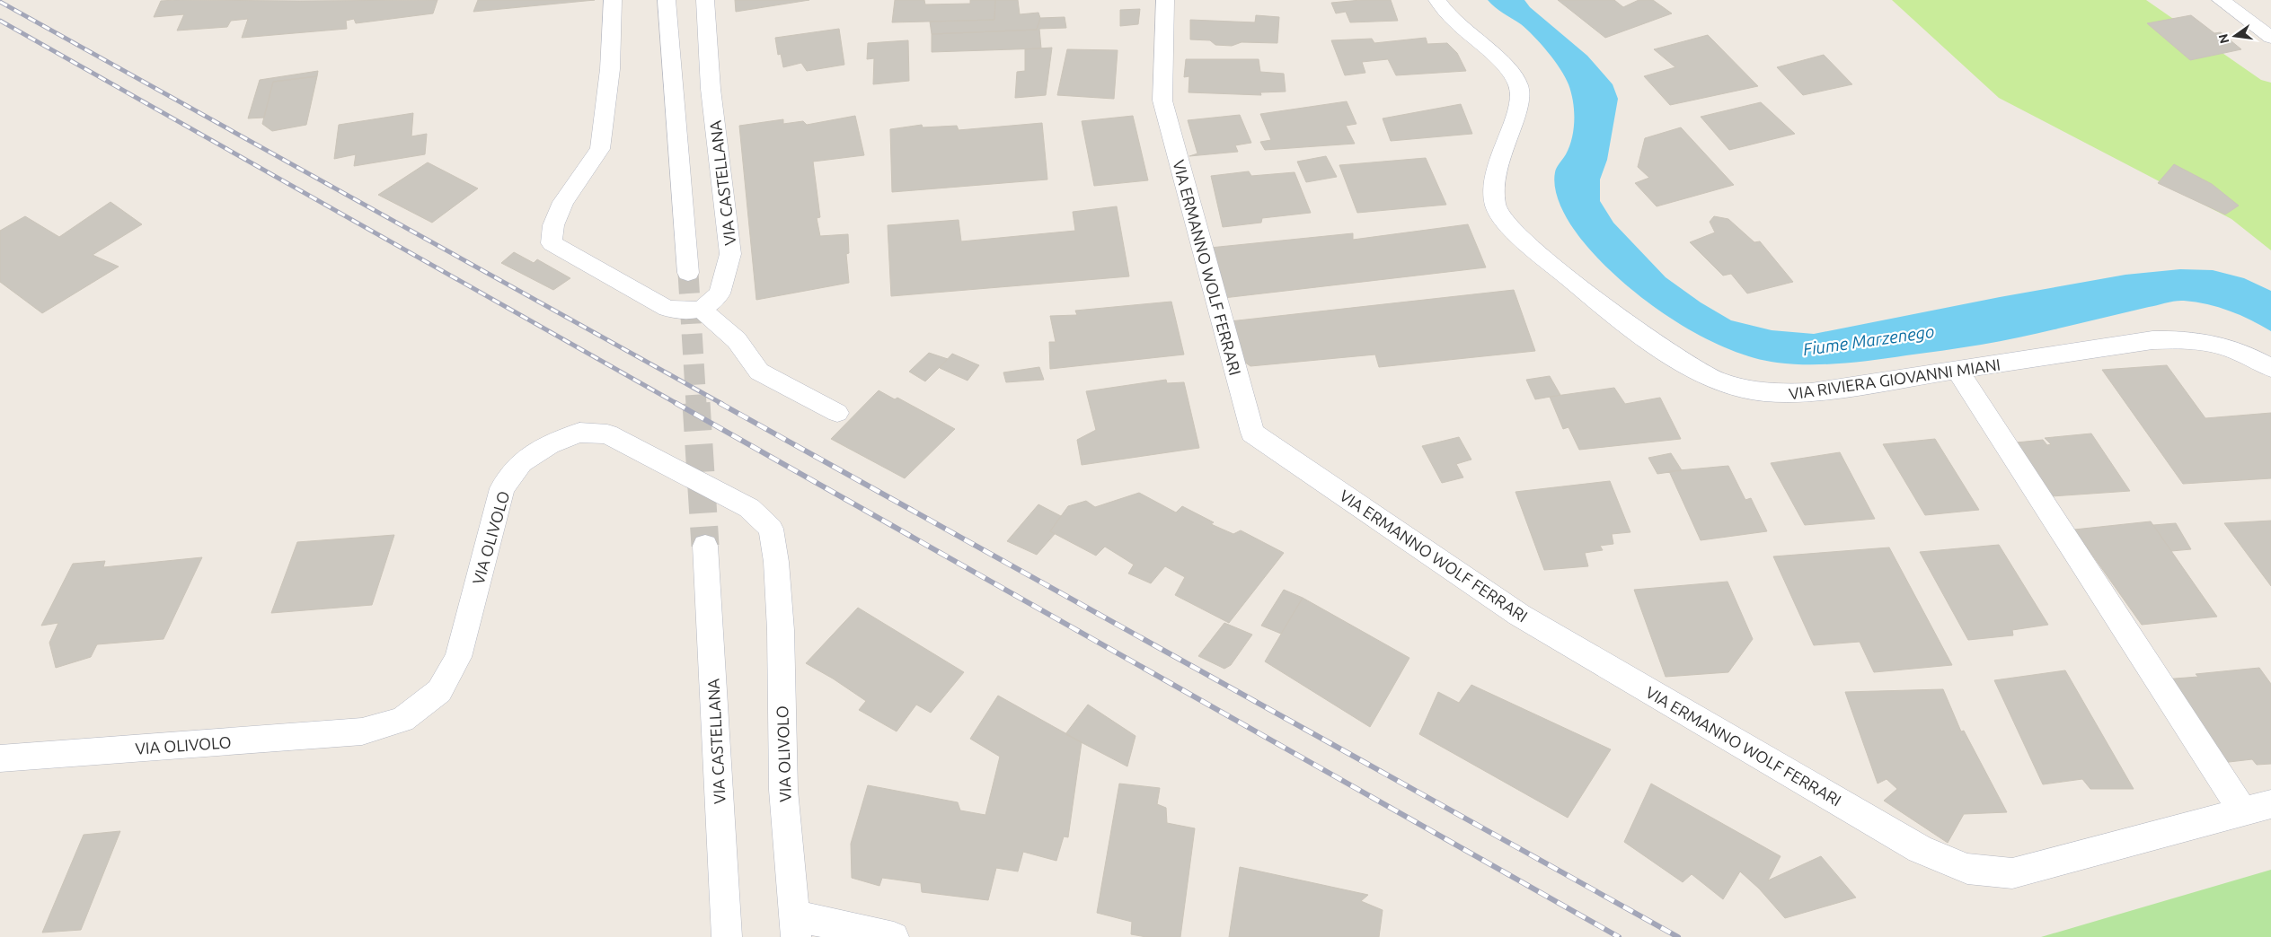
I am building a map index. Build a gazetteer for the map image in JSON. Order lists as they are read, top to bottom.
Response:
{
  "streets": {
    "street": [
      "VIA CASTELLANA",
      "VIA ERMANNO WOLF FERRARI",
      "VIA RIVIERA GIOVANNI MIANI",
      "VIA OLIVOLO"
    ]
  },
  "water": ["Fiume Marzenego"],
  "north": "left"
}
